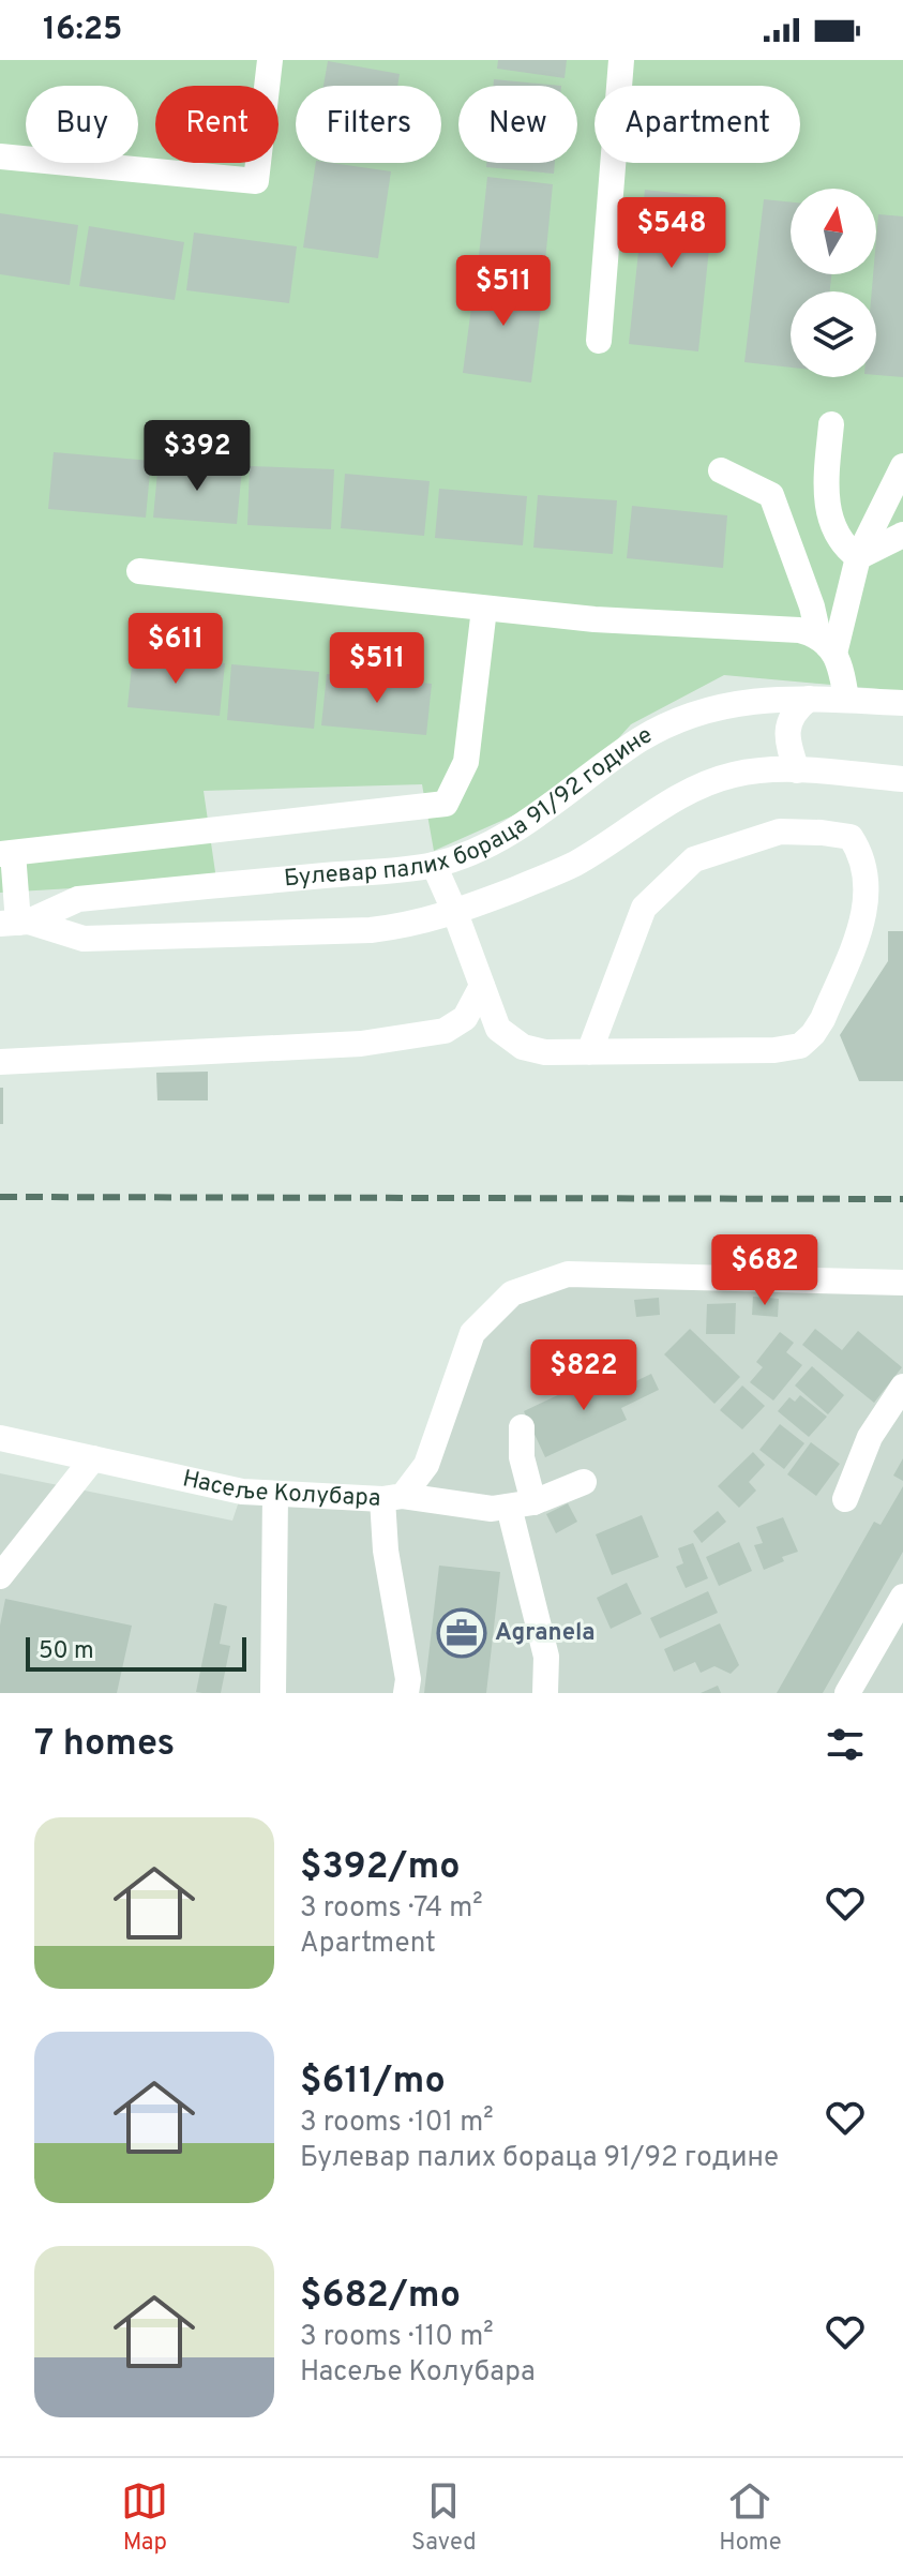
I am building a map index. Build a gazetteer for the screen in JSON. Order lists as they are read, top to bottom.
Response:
{
  "streets": {
    "street": ["Булевар палих бораца 91/92 године", "Насеље Колубара"]
  },
  "places": {
    "office": ["Agranela"]
  },
  "scale_bar": "50 m",
  "north": "top",
  "page": {
    "status": "16:25",
    "chip": [
      "Buy",
      "Rent",
      "Filters",
      "New",
      "Apartment"
    ],
    "price": [
      "$548",
      "$511",
      "$392",
      "$611",
      "$511",
      "$682",
      "$822"
    ],
    "scale": "50 m",
    "heading": "7 homes",
    "list": [
      {
        "name": "$392/mo",
        "note": "3 rooms · 74 m² · Apartment"
      },
      {
        "name": "$611/mo",
        "note": "3 rooms · 101 m² · Булевар палих бораца 91/92 године"
      },
      {
        "name": "$682/mo",
        "note": "3 rooms · 110 m² · Насеље Колубара"
      }
    ],
    "tabs": ["Map", "Saved", "Home"]
  }
}
